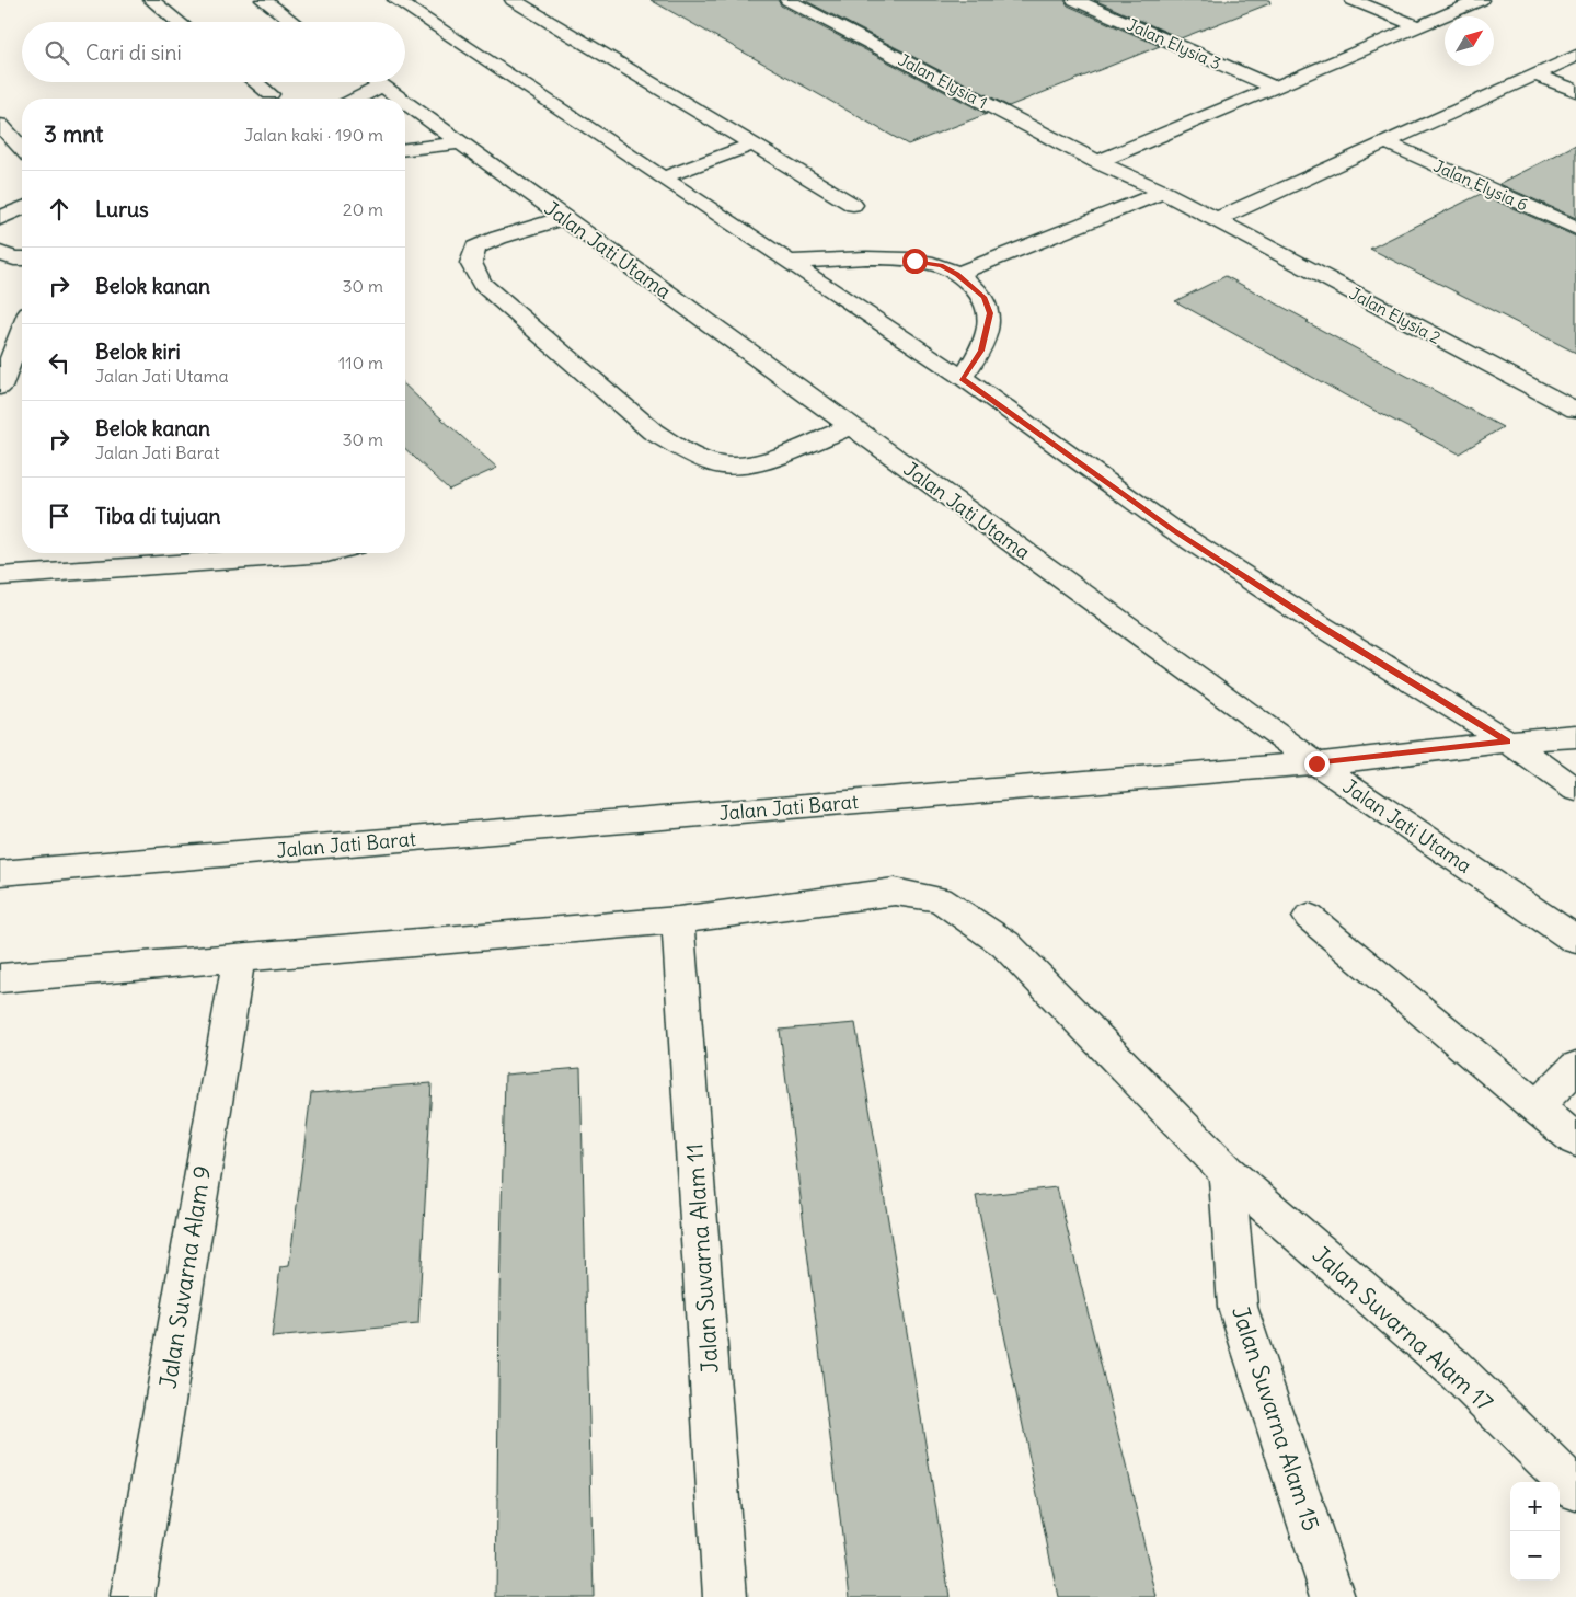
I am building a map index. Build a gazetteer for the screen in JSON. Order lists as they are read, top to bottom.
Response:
{
  "streets": {
    "street": [
      "Jalan Elysia 3",
      "Jalan Elysia 1",
      "Jalan Elysia 6",
      "Jalan Jati Utama",
      "Jalan Elysia 2",
      "Jalan Jati Barat",
      "Jalan Suvarna Alam 11",
      "Jalan Suvarna Alam 9",
      "Jalan Suvarna Alam 17",
      "Jalan Suvarna Alam 15"
    ]
  },
  "crossings": [
    ["Jalan Elysia 1", "Jalan Elysia 2"],
    ["Jalan Jati Utama", "Jalan Jati Barat"],
    ["Jalan Suvarna Alam 11", "Jalan Suvarna Alam 17"],
    ["Jalan Suvarna Alam 9", "Jalan Suvarna Alam 17"],
    ["Jalan Suvarna Alam 17", "Jalan Suvarna Alam 15"]
  ],
  "north": "top right",
  "page": {
    "search": "Cari di sini",
    "heading": ["3 mnt", "Jalan kaki · 190 m"],
    "list": [
      ["Lurus", "20 m"],
      ["Belok kanan", "30 m"],
      ["Belok kiri", "Jalan Jati Utama", "110 m"],
      ["Belok kanan", "Jalan Jati Barat", "30 m"],
      "Tiba di tujuan"
    ],
    "map_buttons": ["+", "−"]
  }
}
